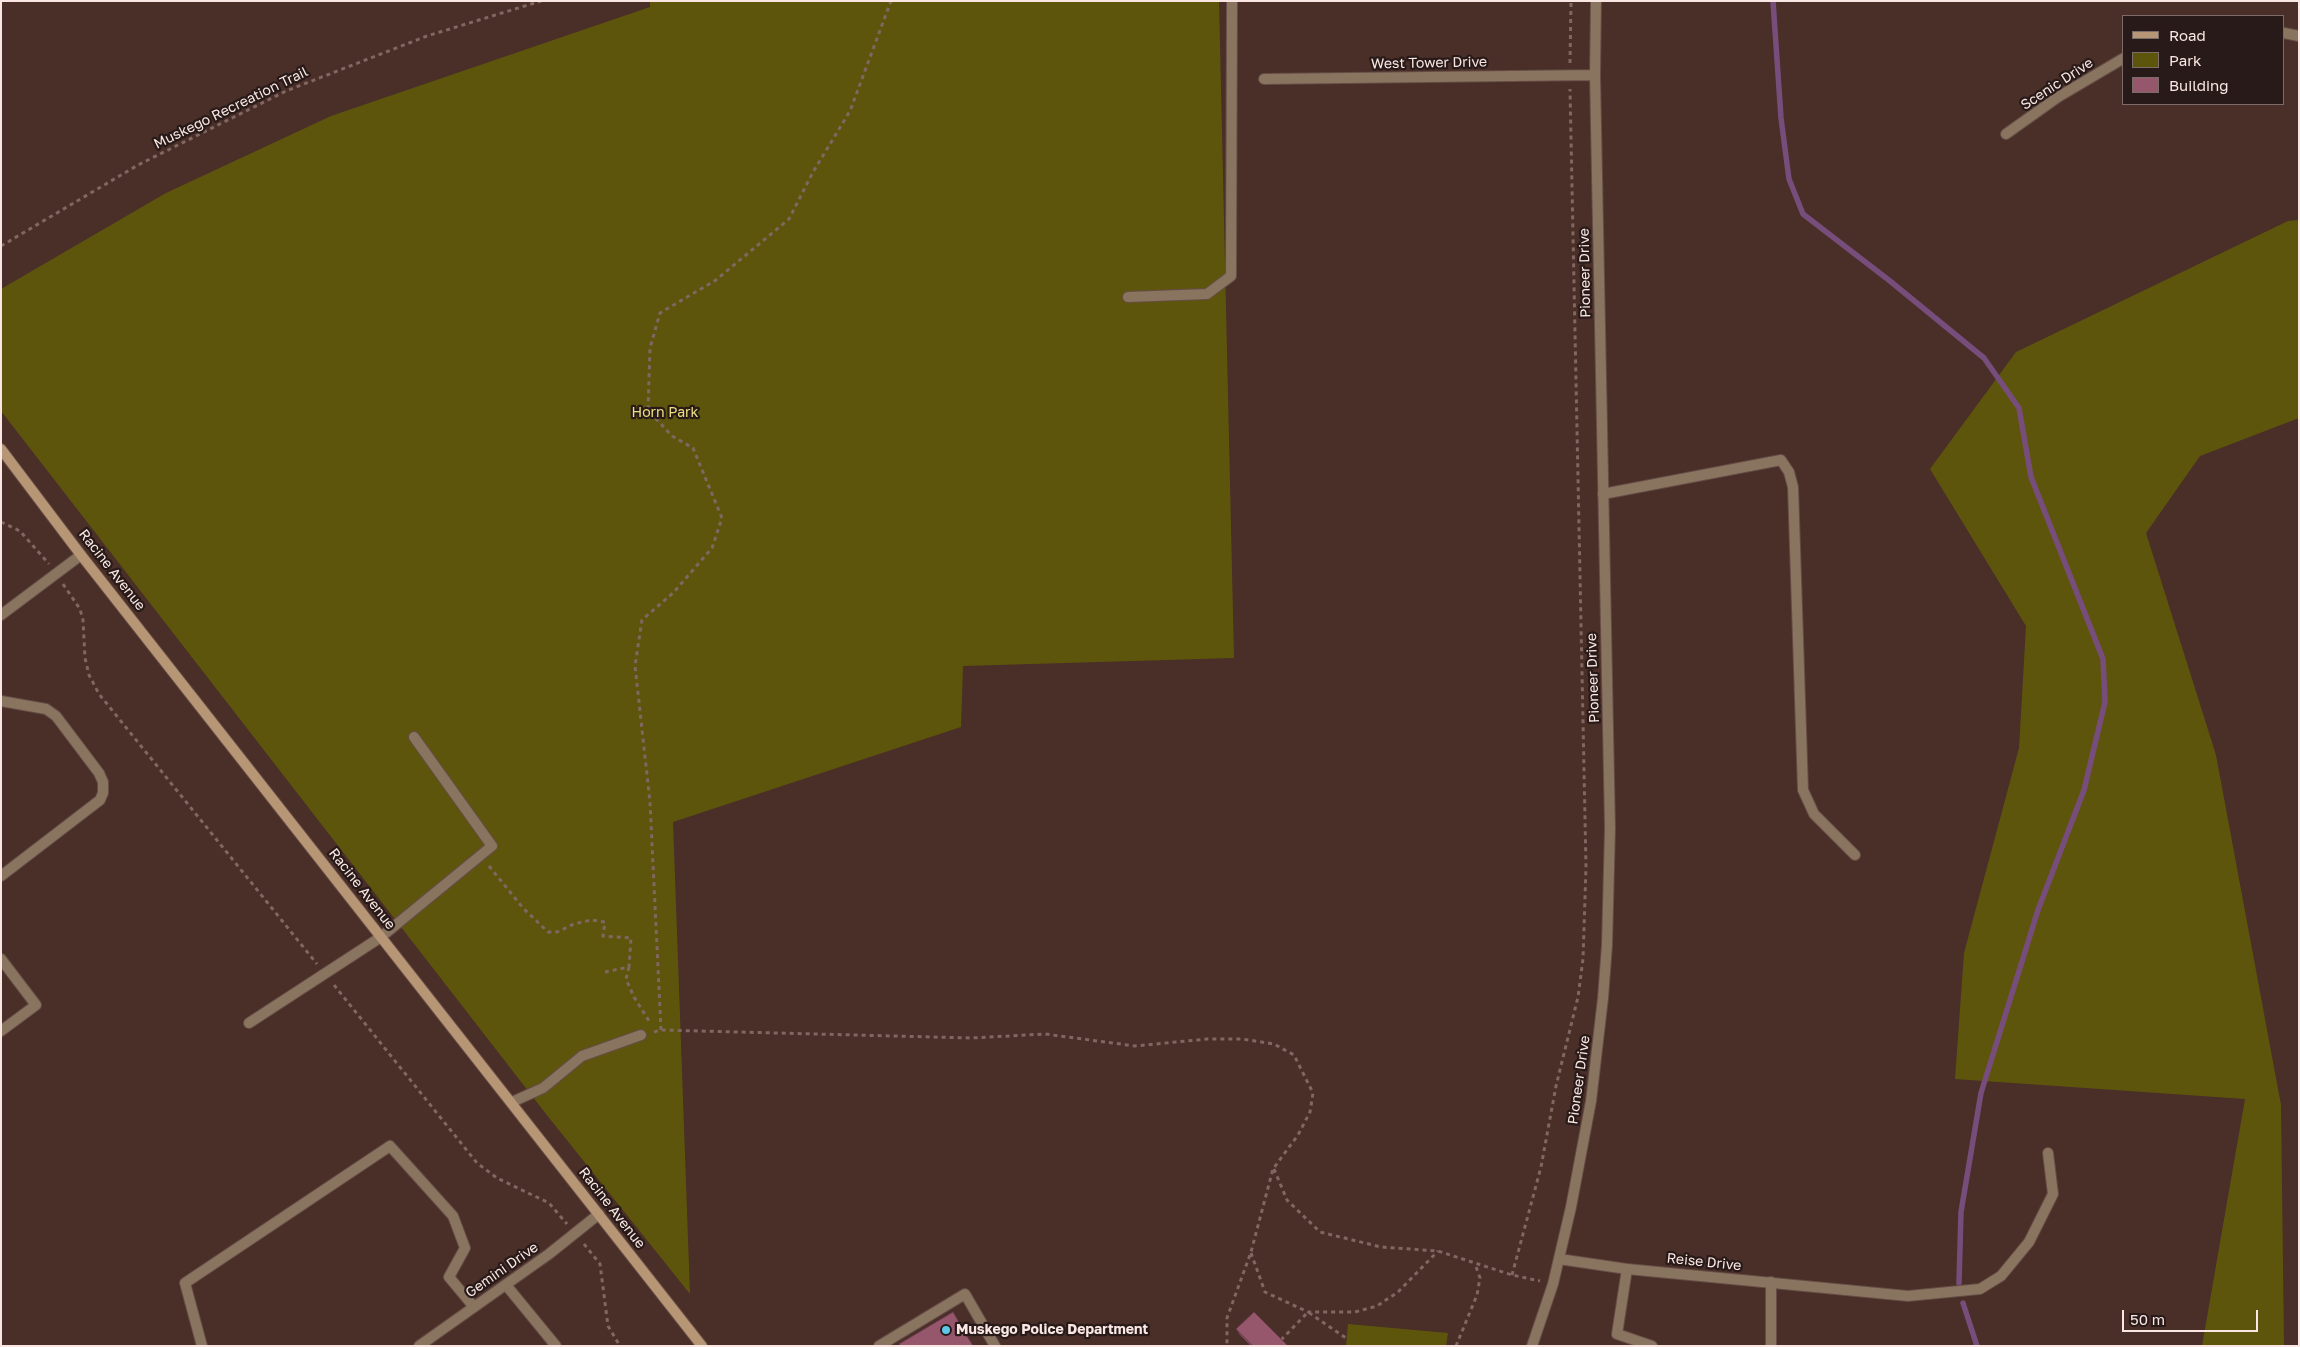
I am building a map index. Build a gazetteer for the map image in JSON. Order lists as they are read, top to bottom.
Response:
{
  "streets": {
    "main road": ["Racine Avenue"],
    "street": [
      "West Tower Drive",
      "Scenic Drive",
      "Pioneer Drive",
      "Reise Drive",
      "Gemini Drive"
    ],
    "path": ["Muskego Recreation Trail"]
  },
  "crossings": [
    ["West Tower Drive", "Pioneer Drive"],
    ["Pioneer Drive", "Reise Drive"],
    ["Racine Avenue", "Gemini Drive"]
  ],
  "parks": ["Horn Park"],
  "places": ["Muskego Police Department"],
  "legend": ["Road", "Park", "Building"],
  "scale_bar": "50 m"
}
